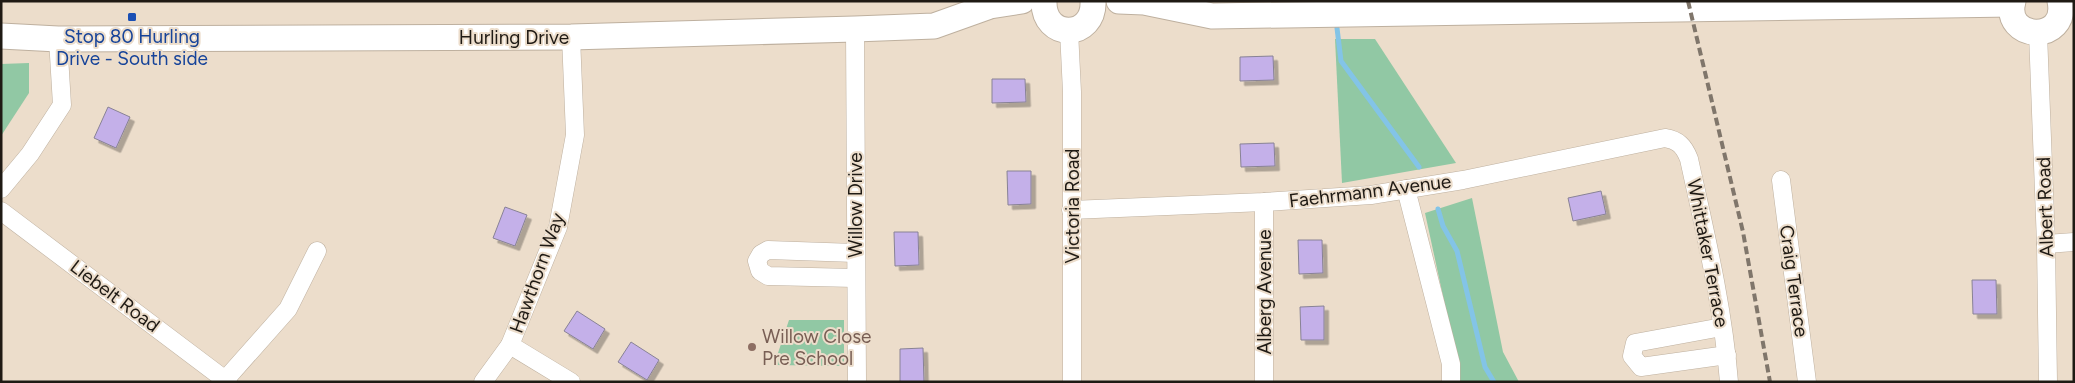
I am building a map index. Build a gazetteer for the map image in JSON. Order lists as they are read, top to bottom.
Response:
{
  "streets": {
    "street": [
      "Hurling Drive",
      "Faehrmann Avenue",
      "Willow Drive",
      "Victoria Road",
      "Albert Road",
      "Whittaker Terrace",
      "Hawthorn Way",
      "Craig Terrace",
      "Alberg Avenue",
      "Liebelt Road"
    ]
  },
  "crossings": [
    ["Hurling Drive", "Willow Drive"],
    ["Hurling Drive", "Hawthorn Way"],
    ["Faehrmann Avenue", "Victoria Road"],
    ["Faehrmann Avenue", "Whittaker Terrace"],
    ["Faehrmann Avenue", "Alberg Avenue"]
  ],
  "places": {
    "transit": ["Stop 80 Hurling Drive - South side"],
    "other": ["Willow Close Pre School"]
  }
}
